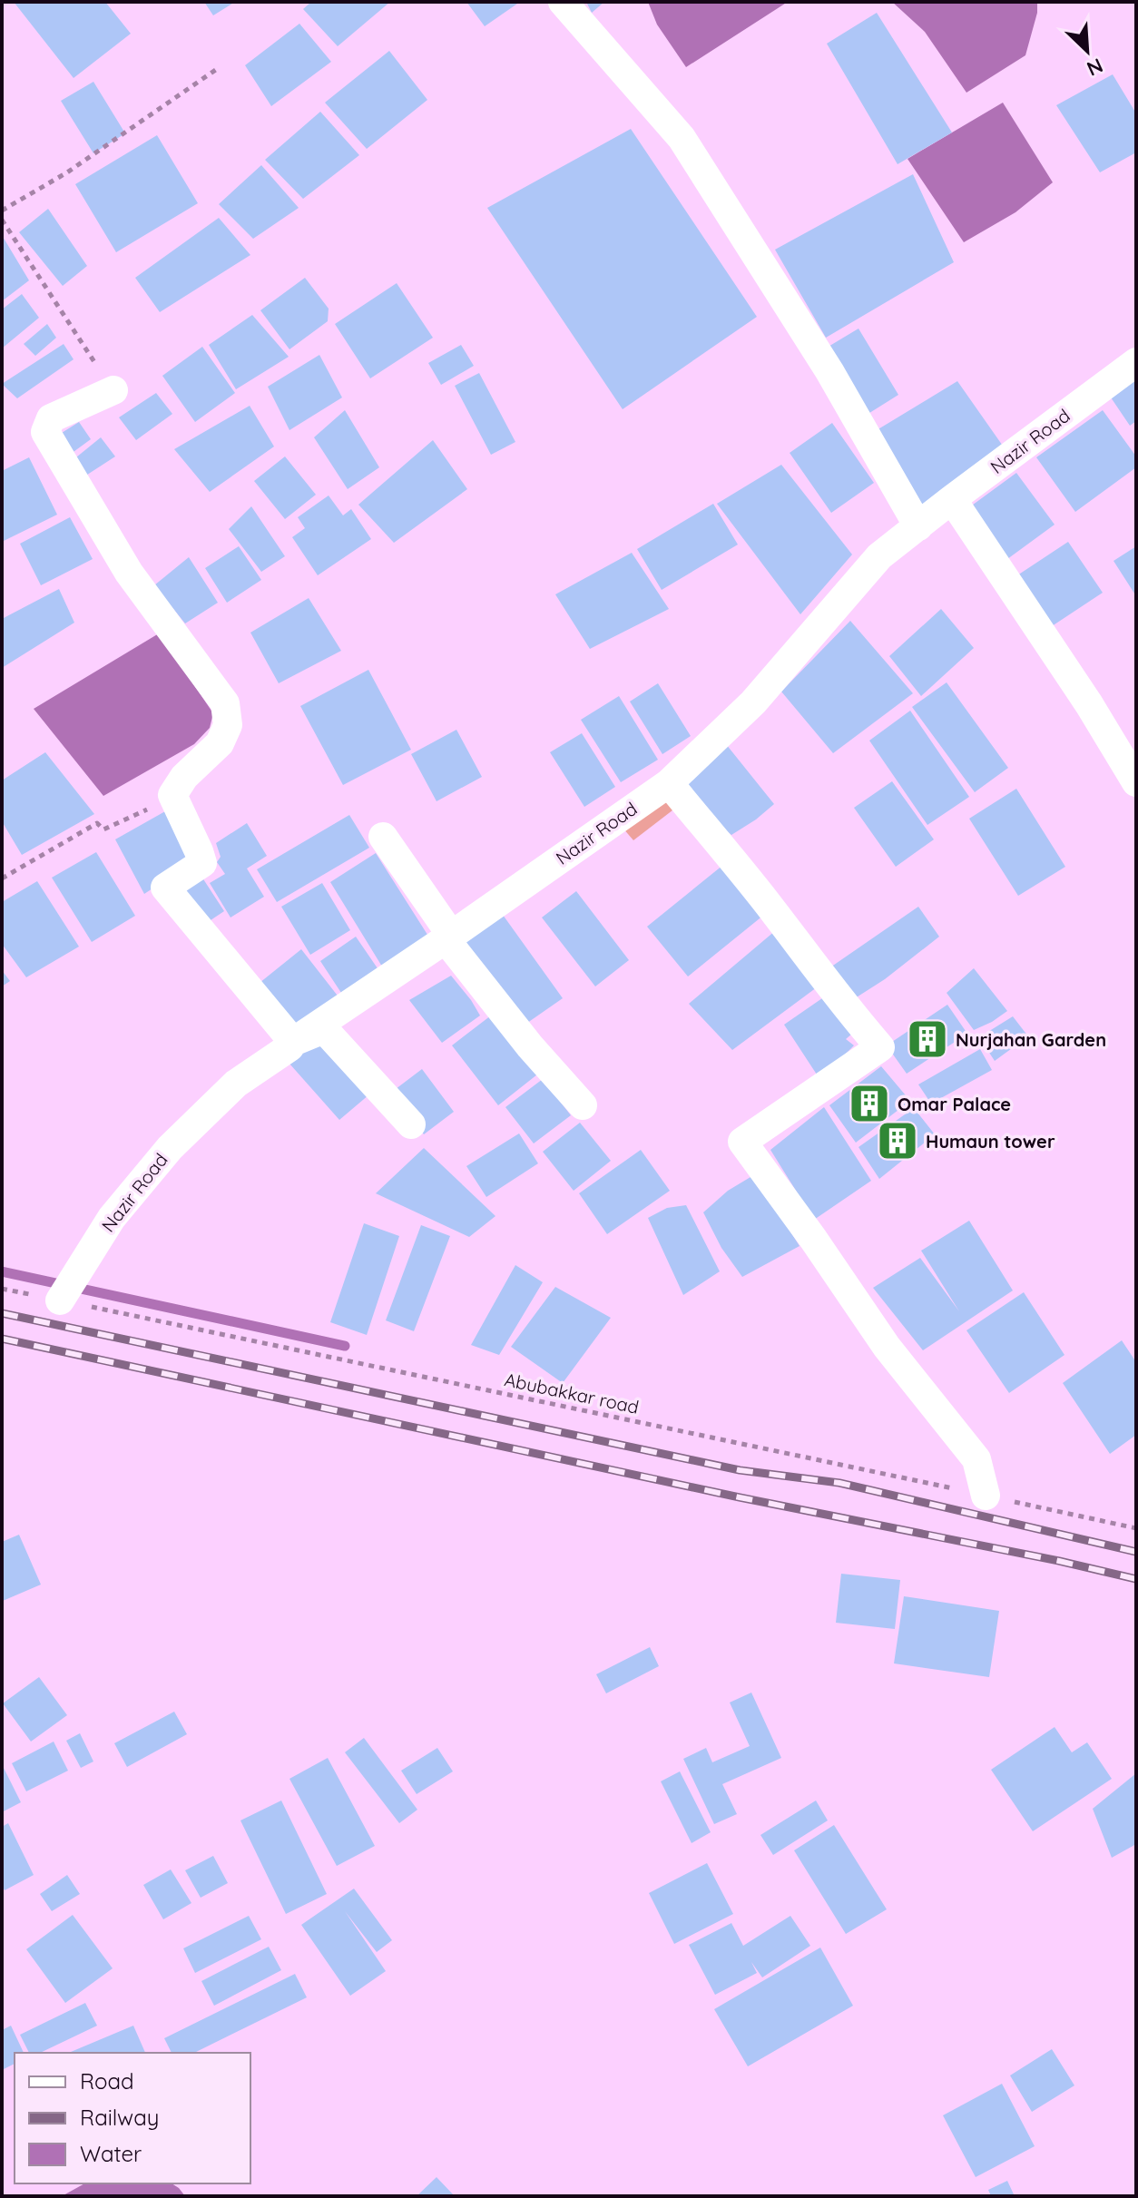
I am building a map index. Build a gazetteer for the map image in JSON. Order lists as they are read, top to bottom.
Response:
{
  "streets": {
    "street": ["Nazir Road"],
    "path": ["Abubakkar road"]
  },
  "crossings": [
    ["Nazir Road", "Abubakkar road"]
  ],
  "places": {
    "building": ["Nurjahan Garden", "Omar Palace", "Humaun tower"]
  },
  "legend": ["Road", "Railway", "Water"],
  "north": "bottom right"
}
